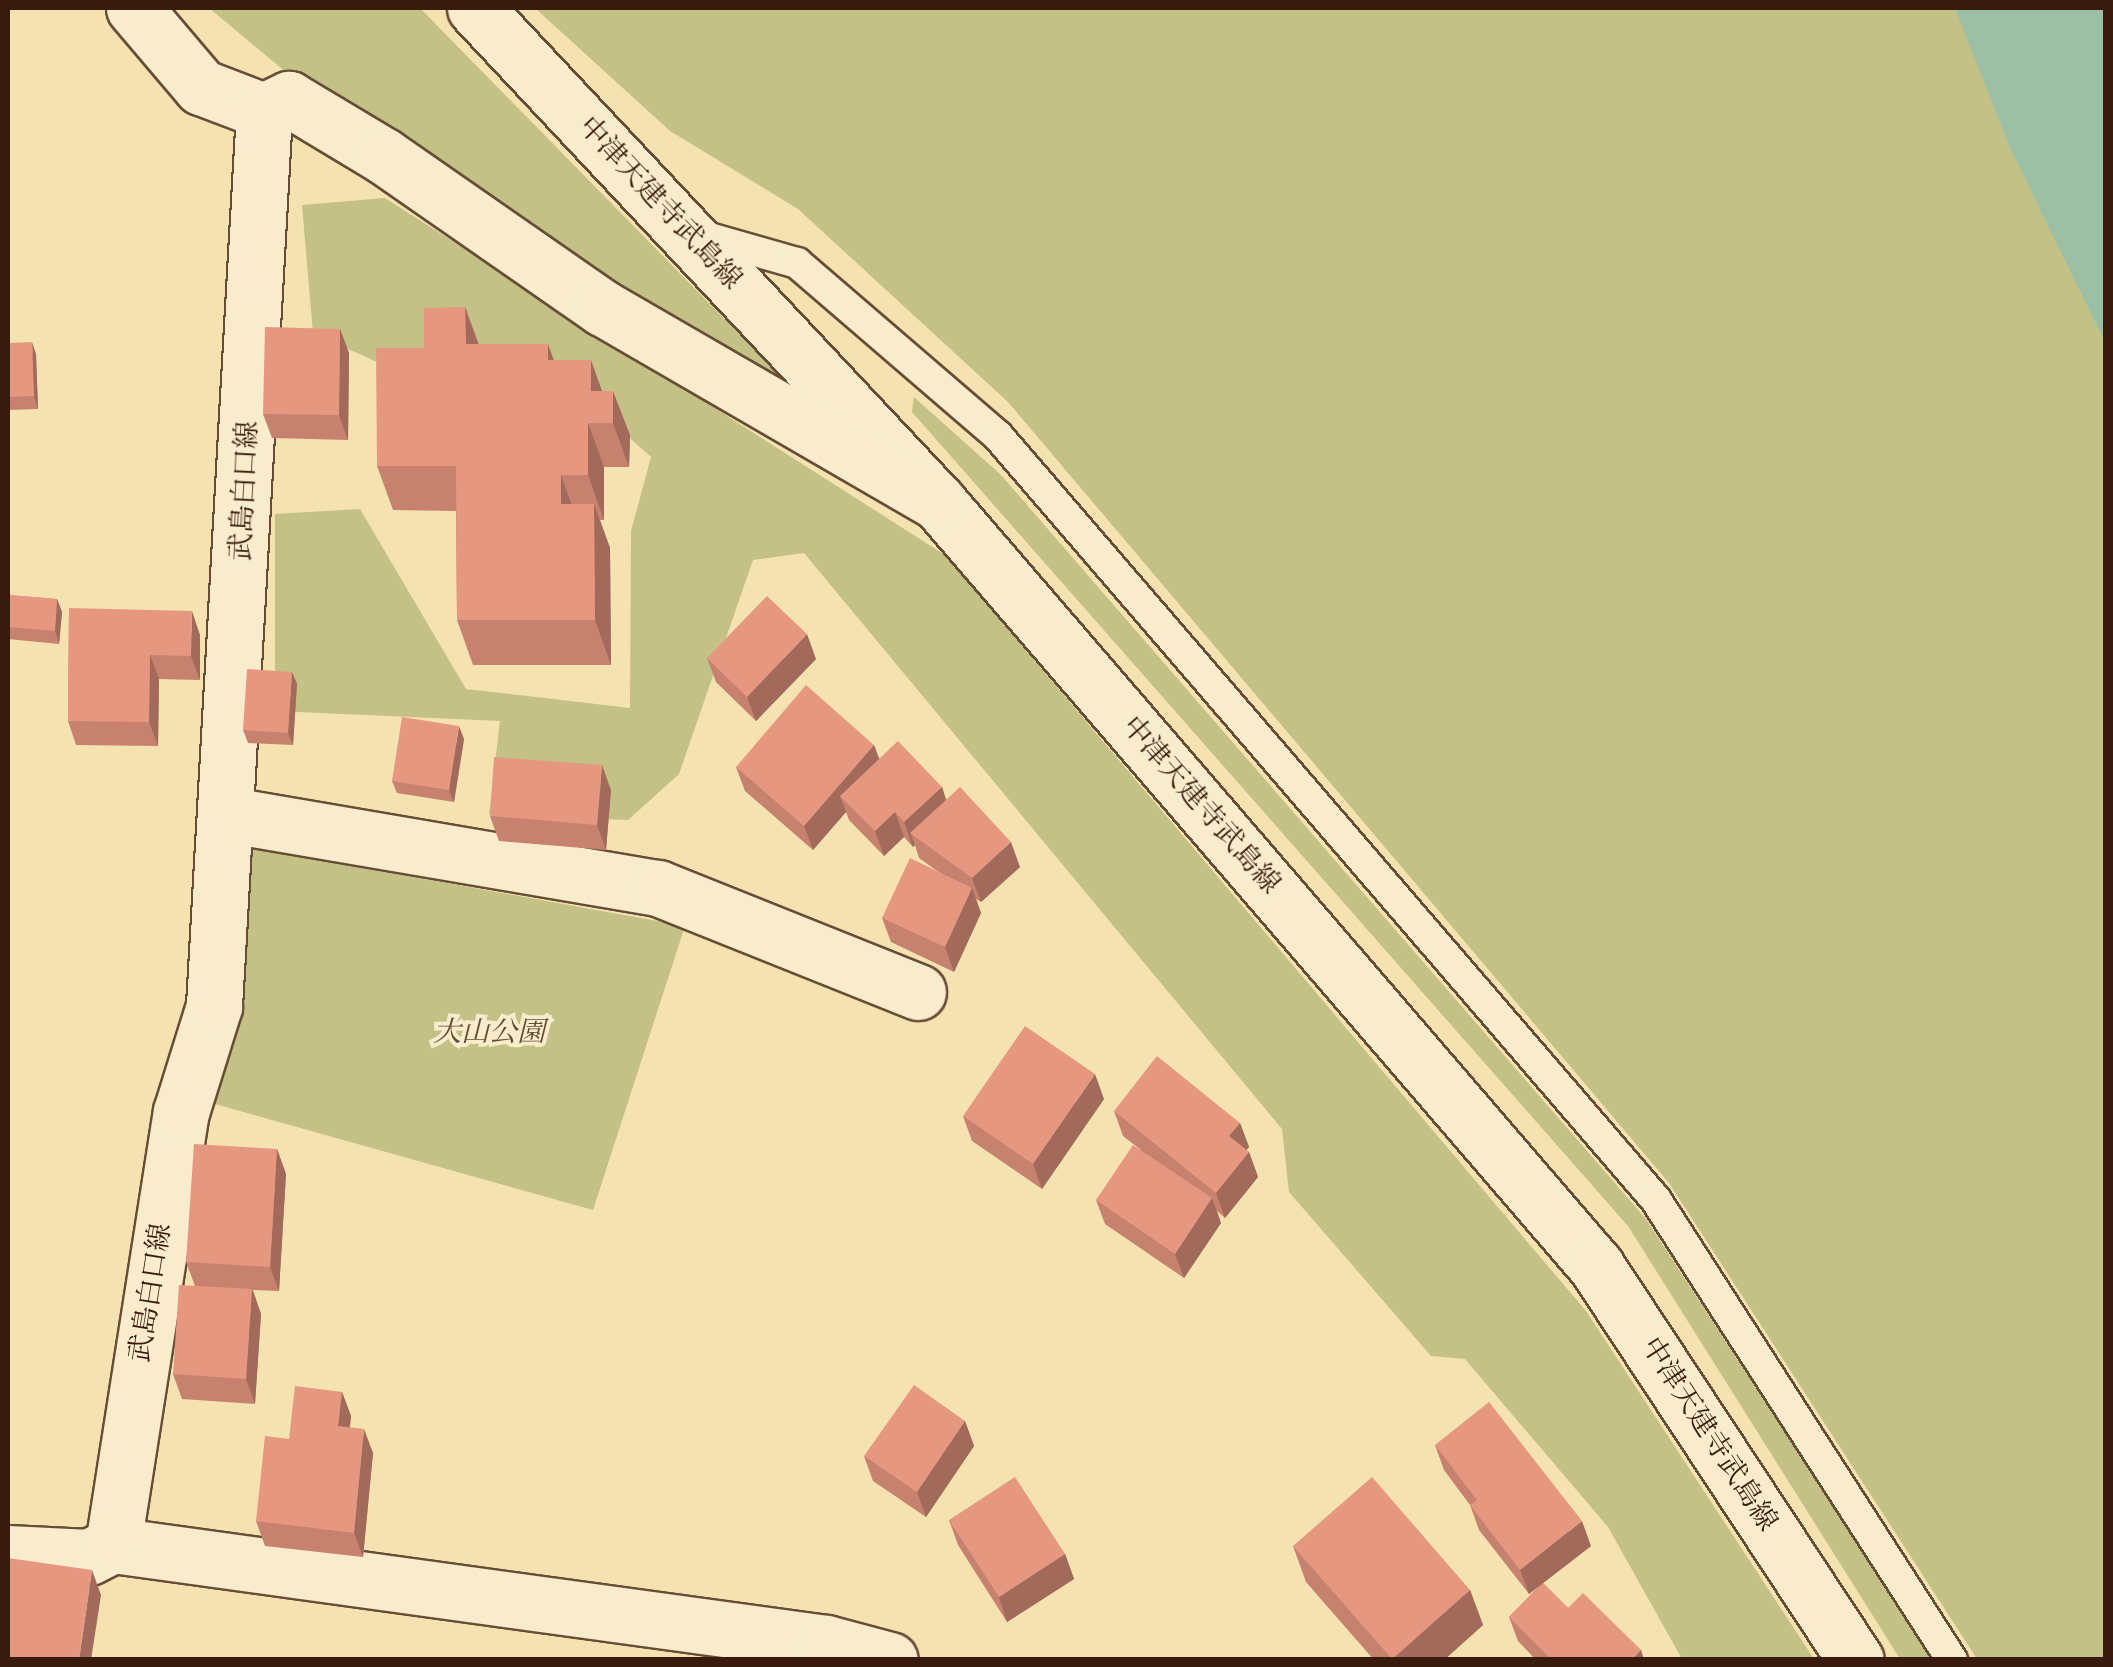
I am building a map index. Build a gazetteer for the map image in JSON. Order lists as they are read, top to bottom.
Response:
{
  "streets": {
    "main road": ["中津天建寺武島線", "武島白口線"]
  },
  "parks": ["大山公園"]
}
